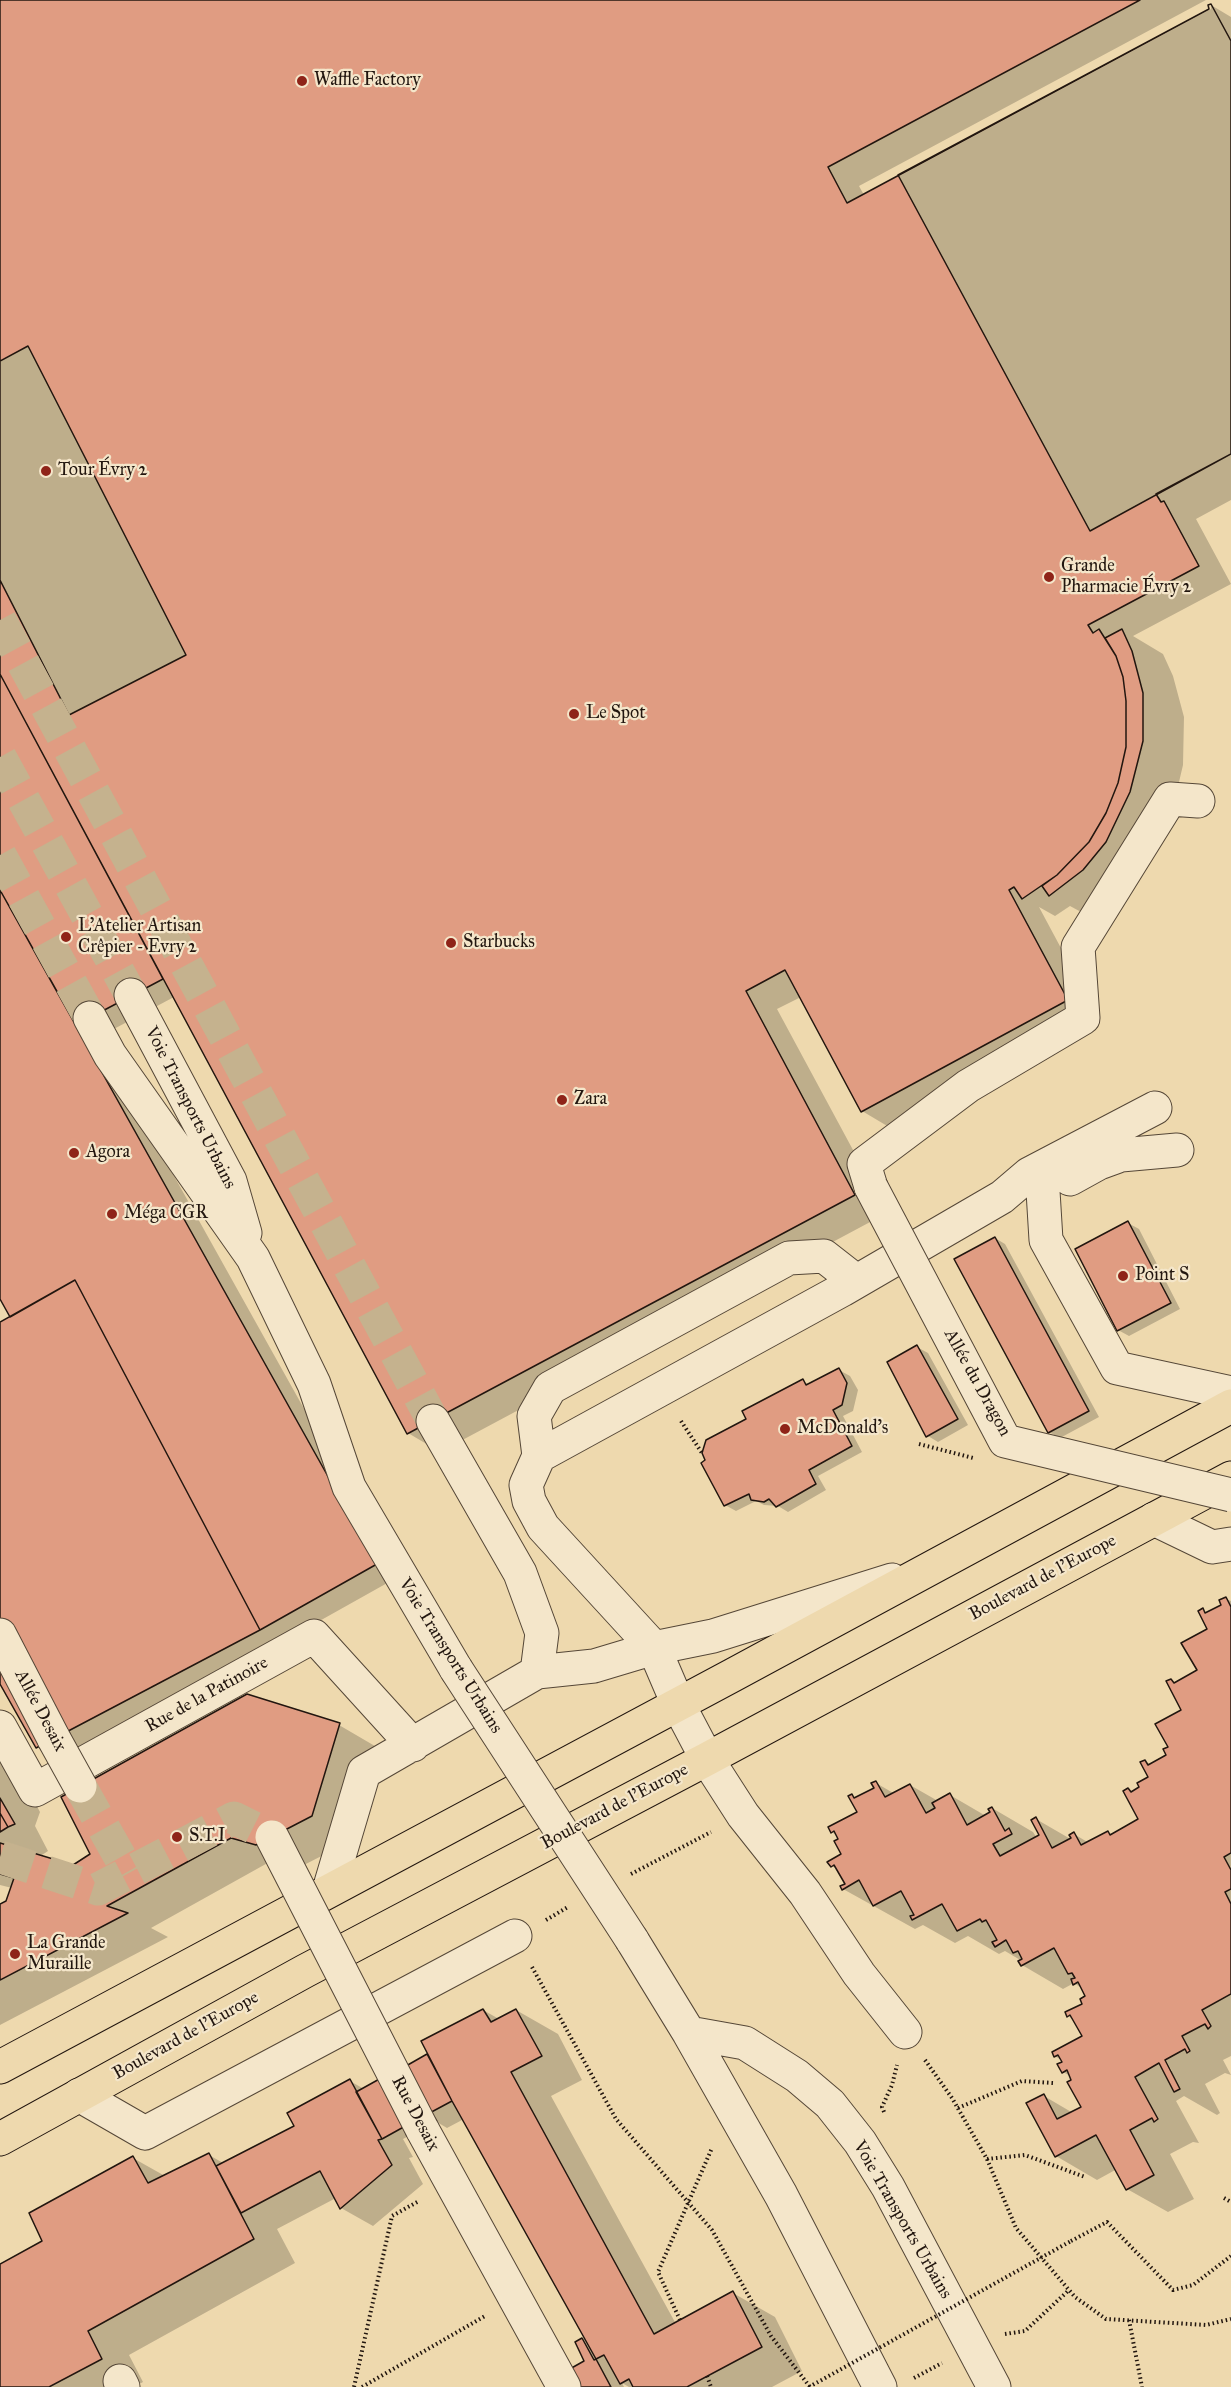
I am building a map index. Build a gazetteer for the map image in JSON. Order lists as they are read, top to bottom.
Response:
{
  "streets": {
    "main road": ["Boulevard de l'Europe"],
    "street": [
      "Voie Transports Urbains",
      "Allée du Dragon",
      "Rue de la Patinoire",
      "Allée Desaix",
      "Rue Desaix"
    ]
  },
  "places": [
    "Waffle Factory",
    "Tour Évry 2",
    "Grande Pharmacie Évry 2",
    "Le Spot",
    "L'Atelier Artisan Crêpier - Evry 2",
    "Starbucks",
    "Zara",
    "Agora",
    "Méga CGR",
    "Point S",
    "McDonald's",
    "S.T.I",
    "La Grande Muraille"
  ]
}
